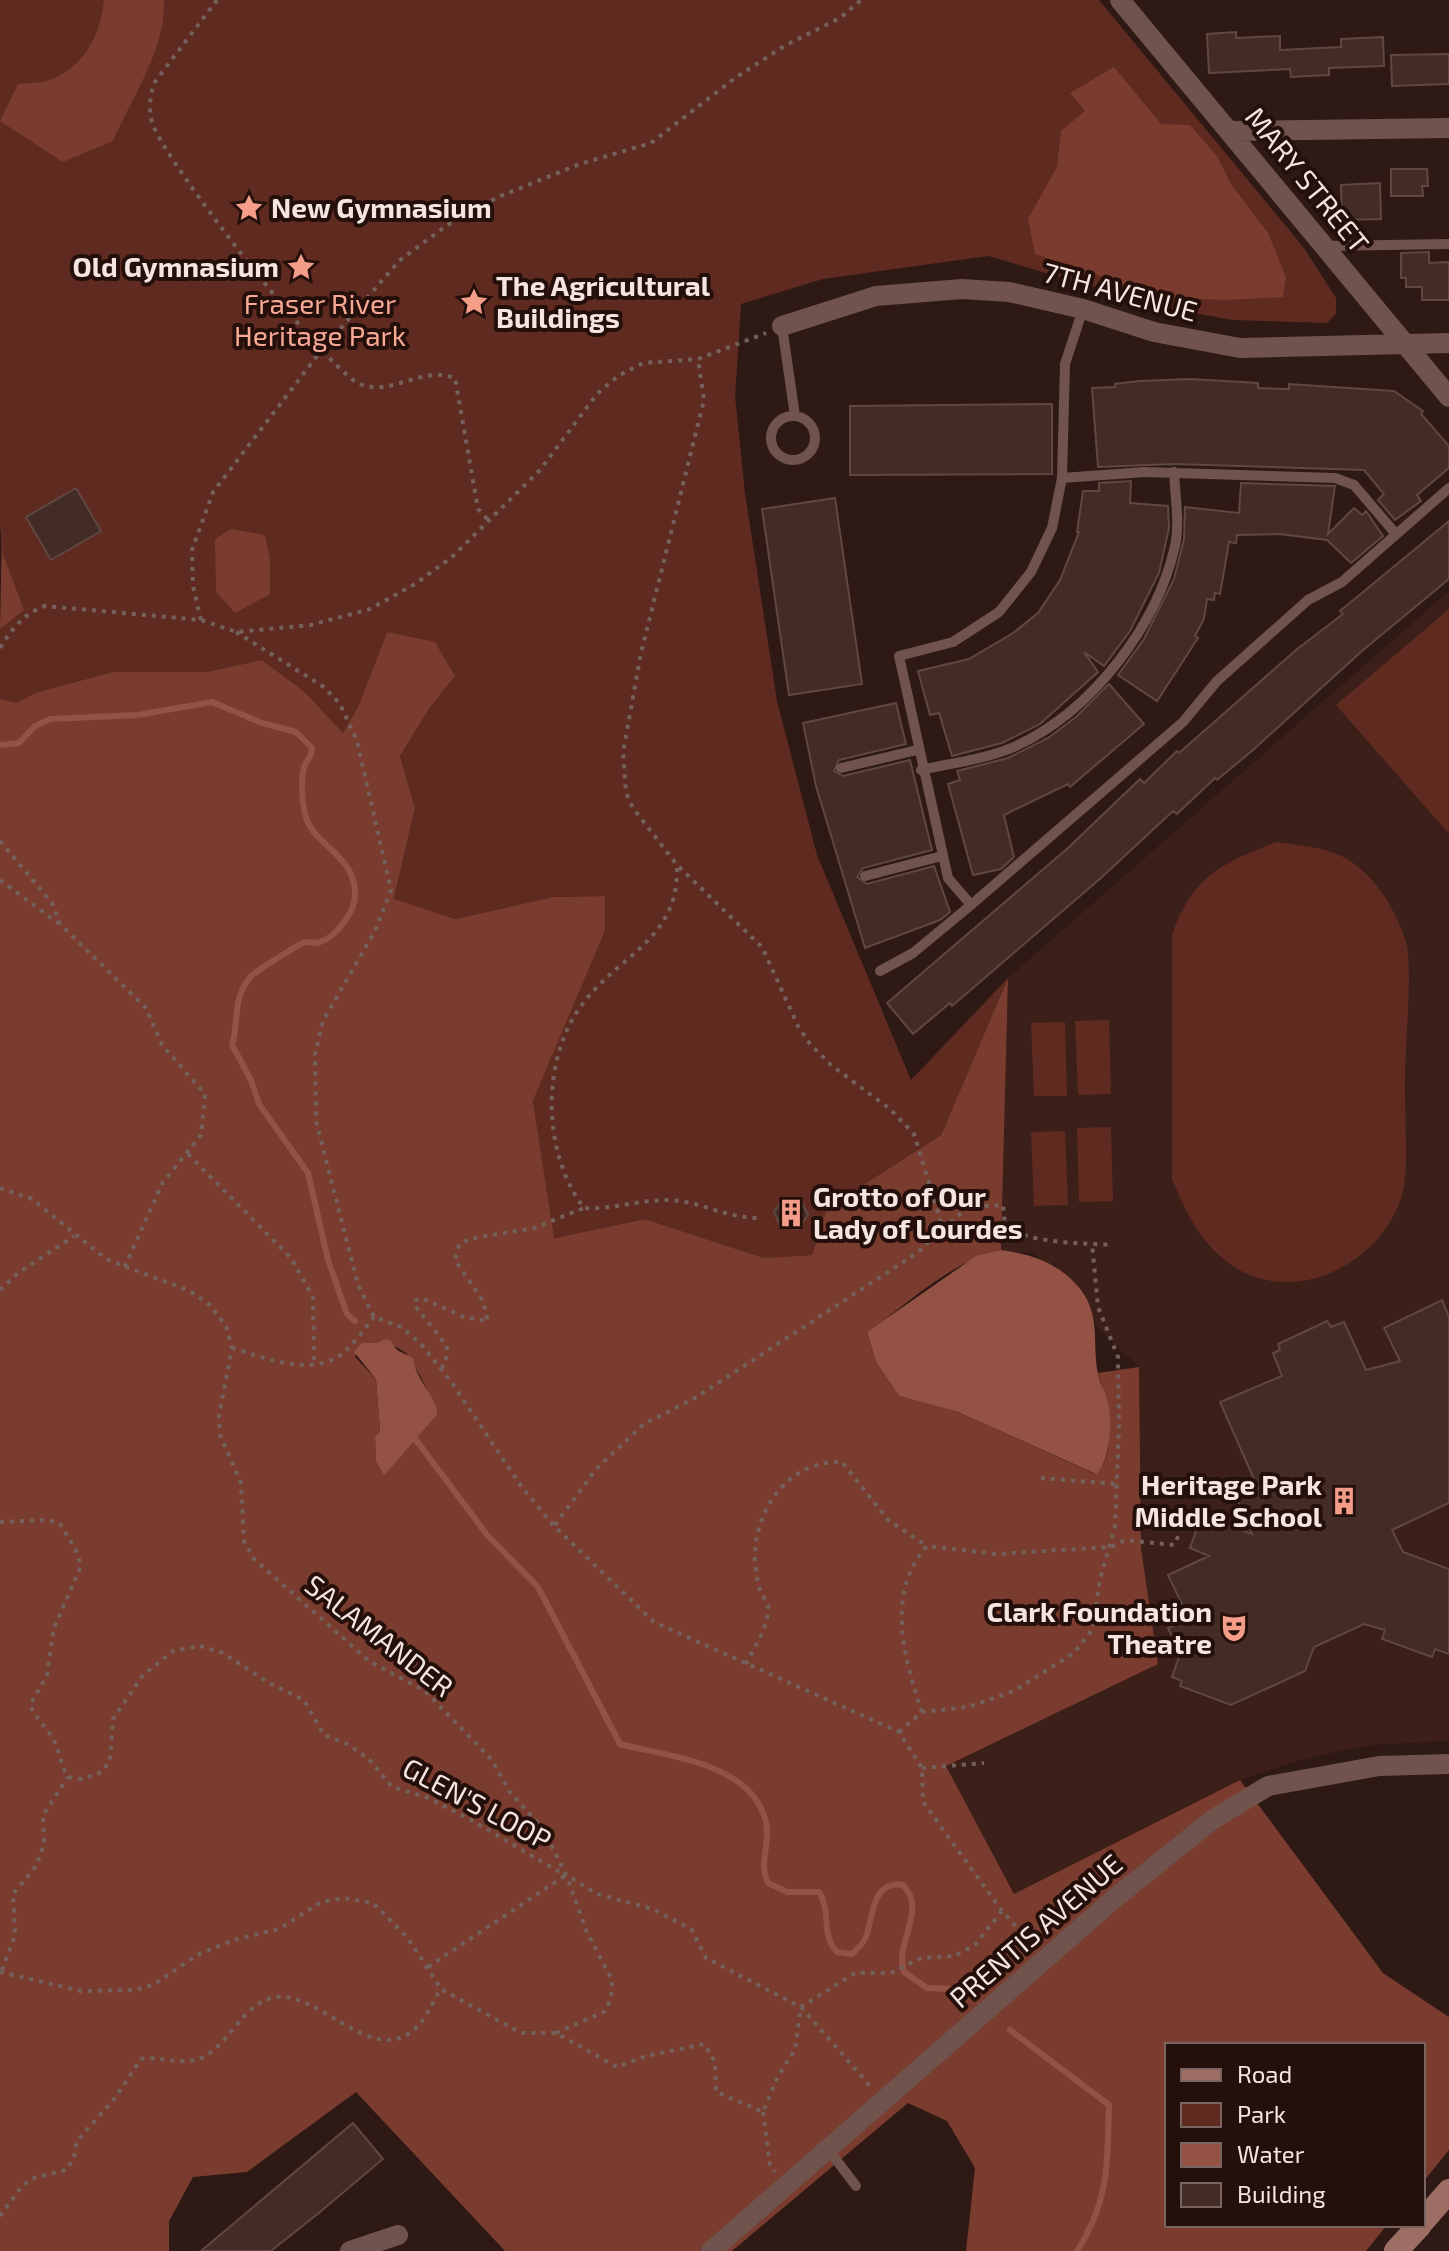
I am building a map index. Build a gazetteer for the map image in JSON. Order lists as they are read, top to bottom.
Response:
{
  "streets": {
    "street": ["MARY STREET", "7TH AVENUE", "PRENTIS AVENUE"],
    "path": ["SALAMANDER", "GLEN'S LOOP"]
  },
  "crossings": [
    ["MARY STREET", "7TH AVENUE"],
    ["SALAMANDER", "GLEN'S LOOP"]
  ],
  "parks": ["Fraser River Heritage Park"],
  "places": {
    "place": ["New Gymnasium", "Old Gymnasium", "The Agricultural Buildings"],
    "building": ["Grotto of Our Lady of Lourdes", "Heritage Park Middle School"],
    "theatre": ["Clark Foundation Theatre"]
  },
  "legend": [
    "Road",
    "Park",
    "Water",
    "Building"
  ]
}
